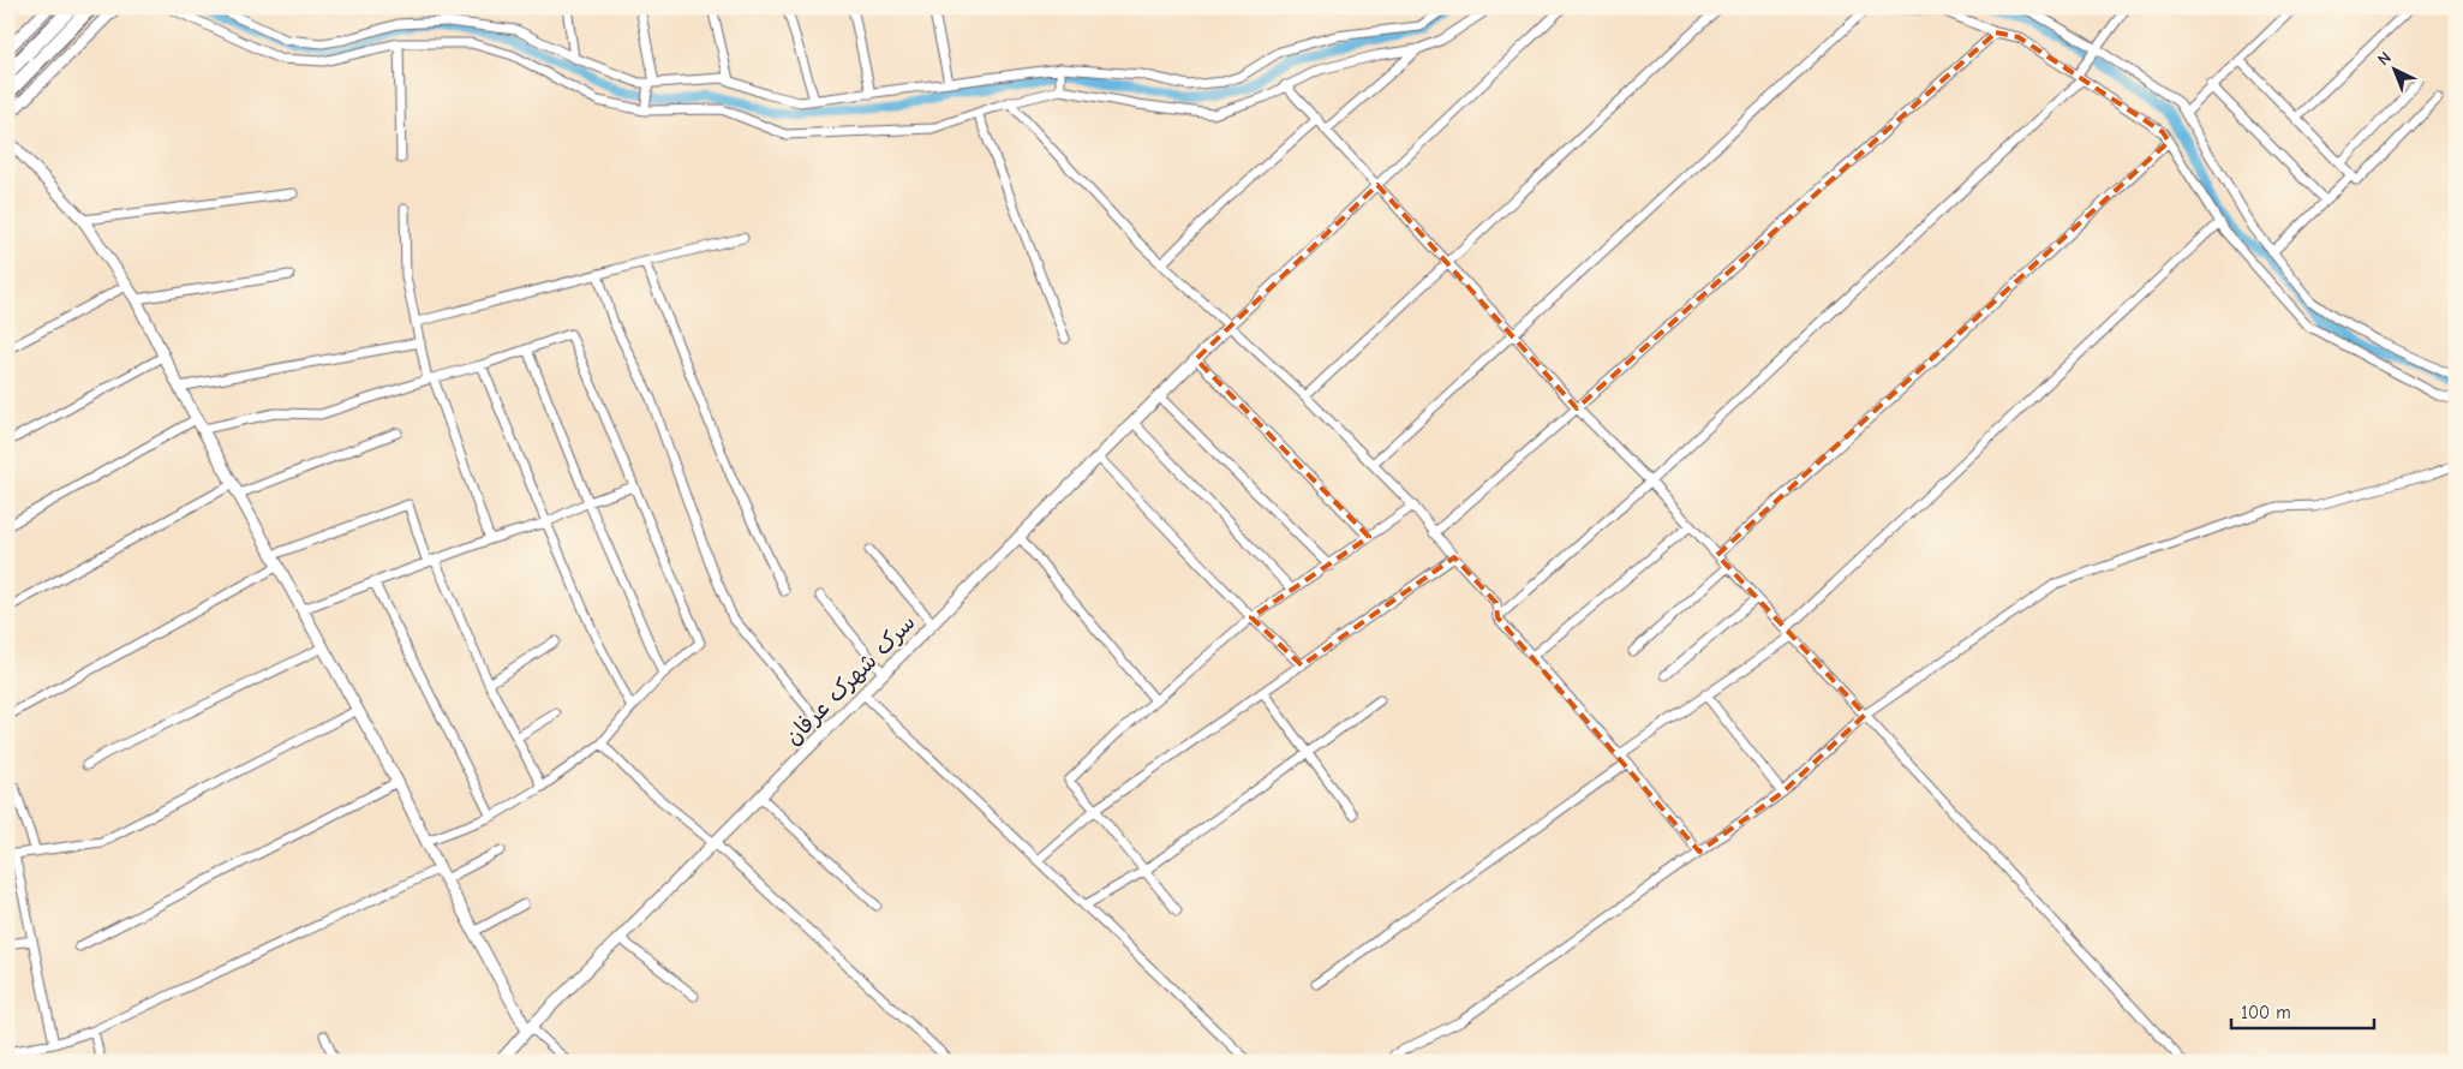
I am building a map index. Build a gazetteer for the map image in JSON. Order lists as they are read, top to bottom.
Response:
{
  "streets": {
    "street": ["سرک شهرک عرفان"]
  },
  "scale_bar": "100 m",
  "north": "top left"
}
